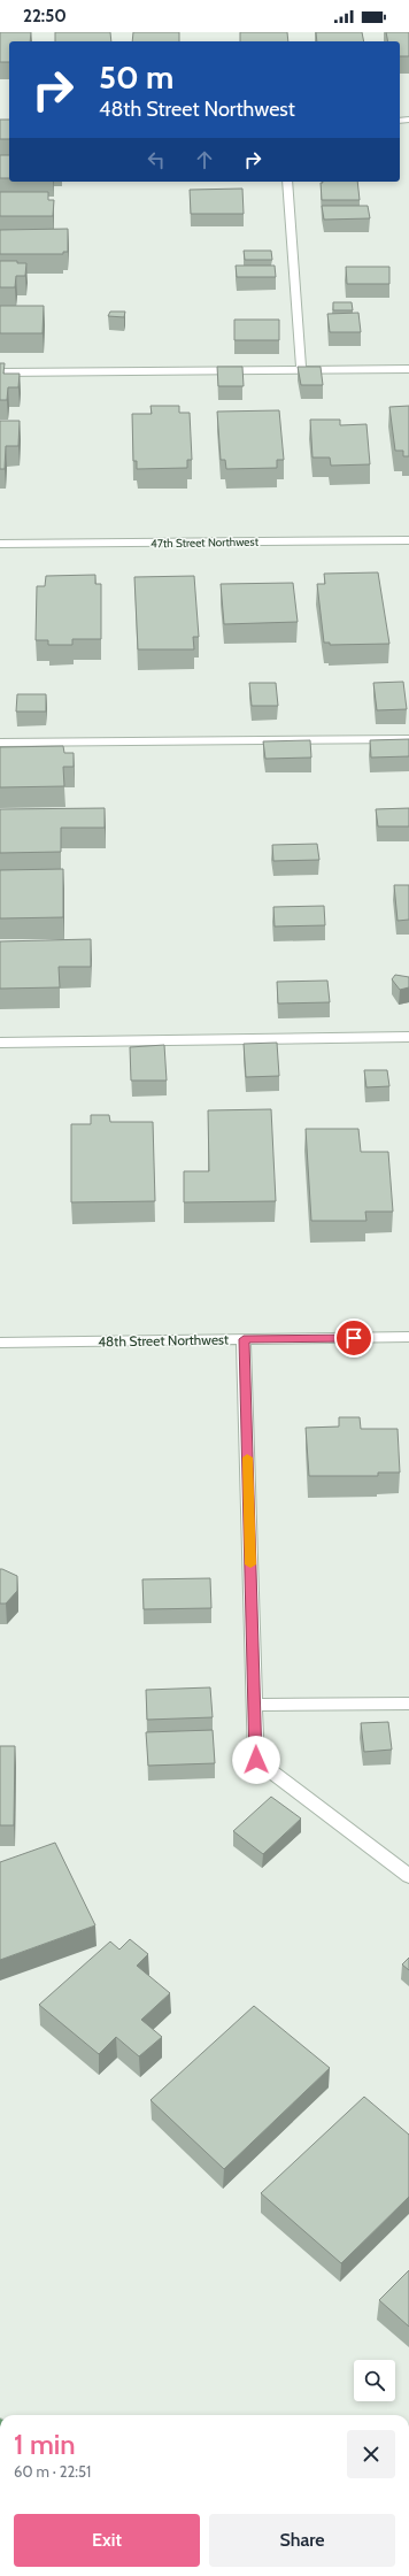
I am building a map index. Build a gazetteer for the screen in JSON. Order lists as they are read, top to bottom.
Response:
{
  "streets": {
    "street": ["47th Street Northwest", "48th Street Northwest"]
  },
  "page": {
    "status": "22:50",
    "turn": ["50 m", "48th Street Northwest"],
    "heading": ["1 min", "60 m · 22:51"],
    "buttons": ["Exit", "Share"]
  }
}
